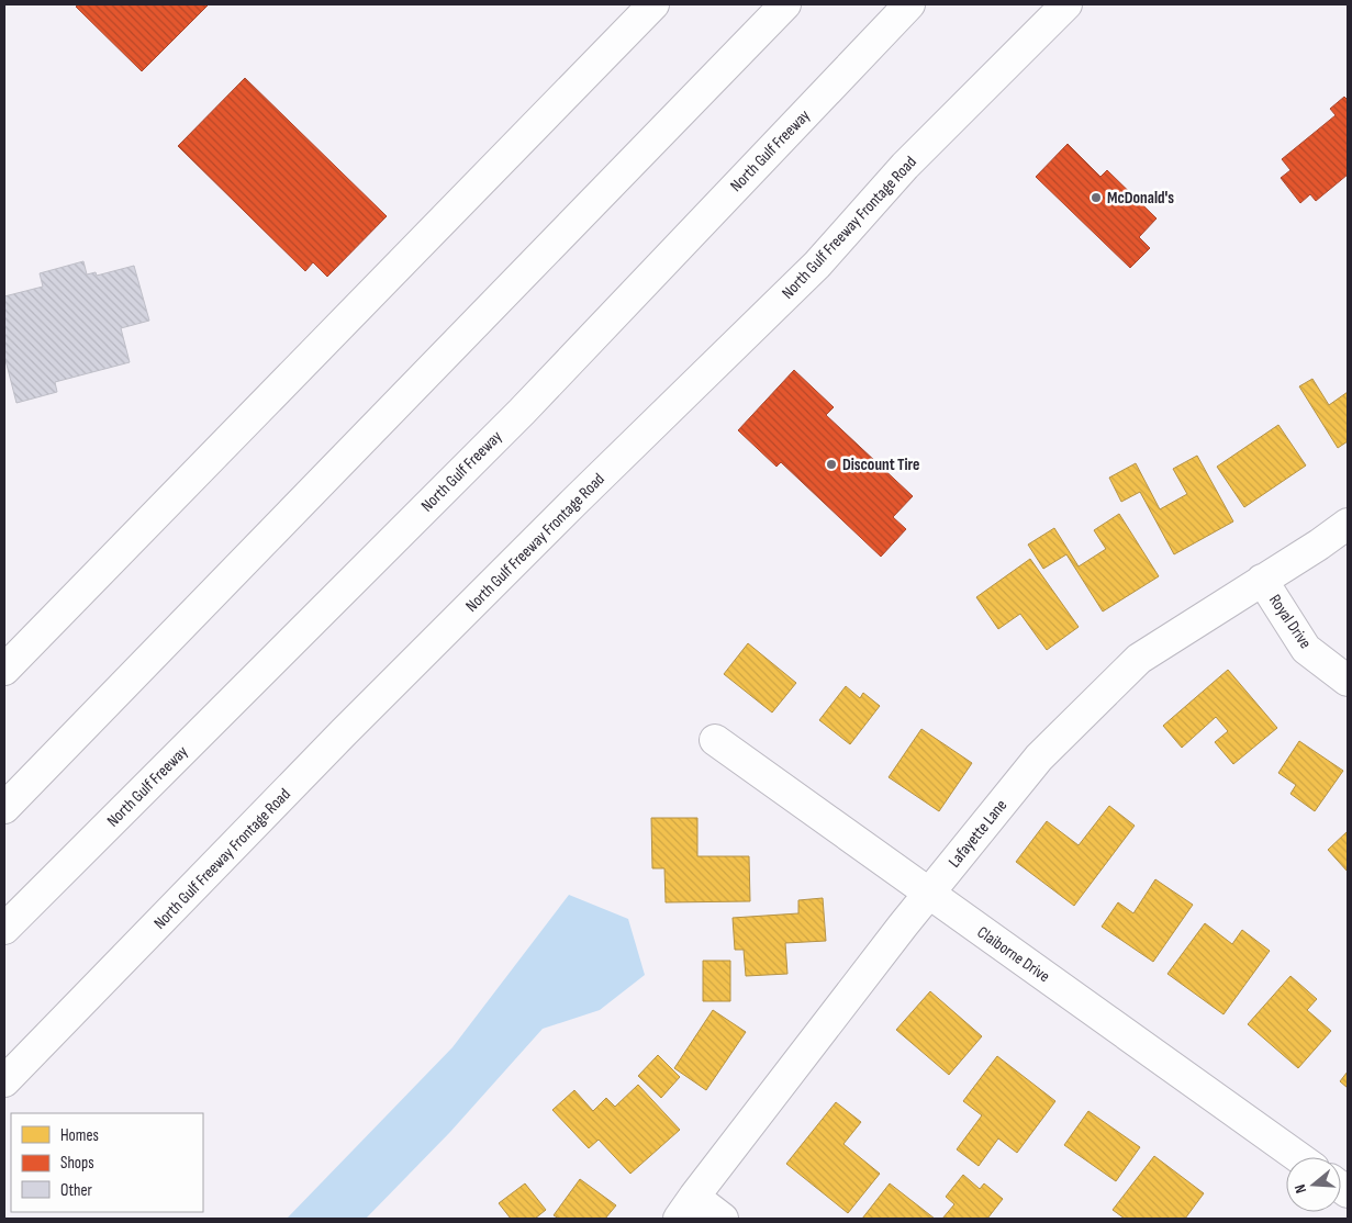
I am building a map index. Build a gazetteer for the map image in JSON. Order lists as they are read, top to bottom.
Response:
{
  "streets": {
    "main road": [
      "North Gulf Freeway",
      "North Gulf Freeway Frontage Road",
      "Royal Drive",
      "Lafayette Lane",
      "Claiborne Drive"
    ]
  },
  "crossings": [
    ["Royal Drive", "Lafayette Lane"],
    ["Lafayette Lane", "Claiborne Drive"]
  ],
  "places": ["McDonald's", "Discount Tire"],
  "legend": ["Homes", "Shops", "Other"],
  "north": "left"
}
